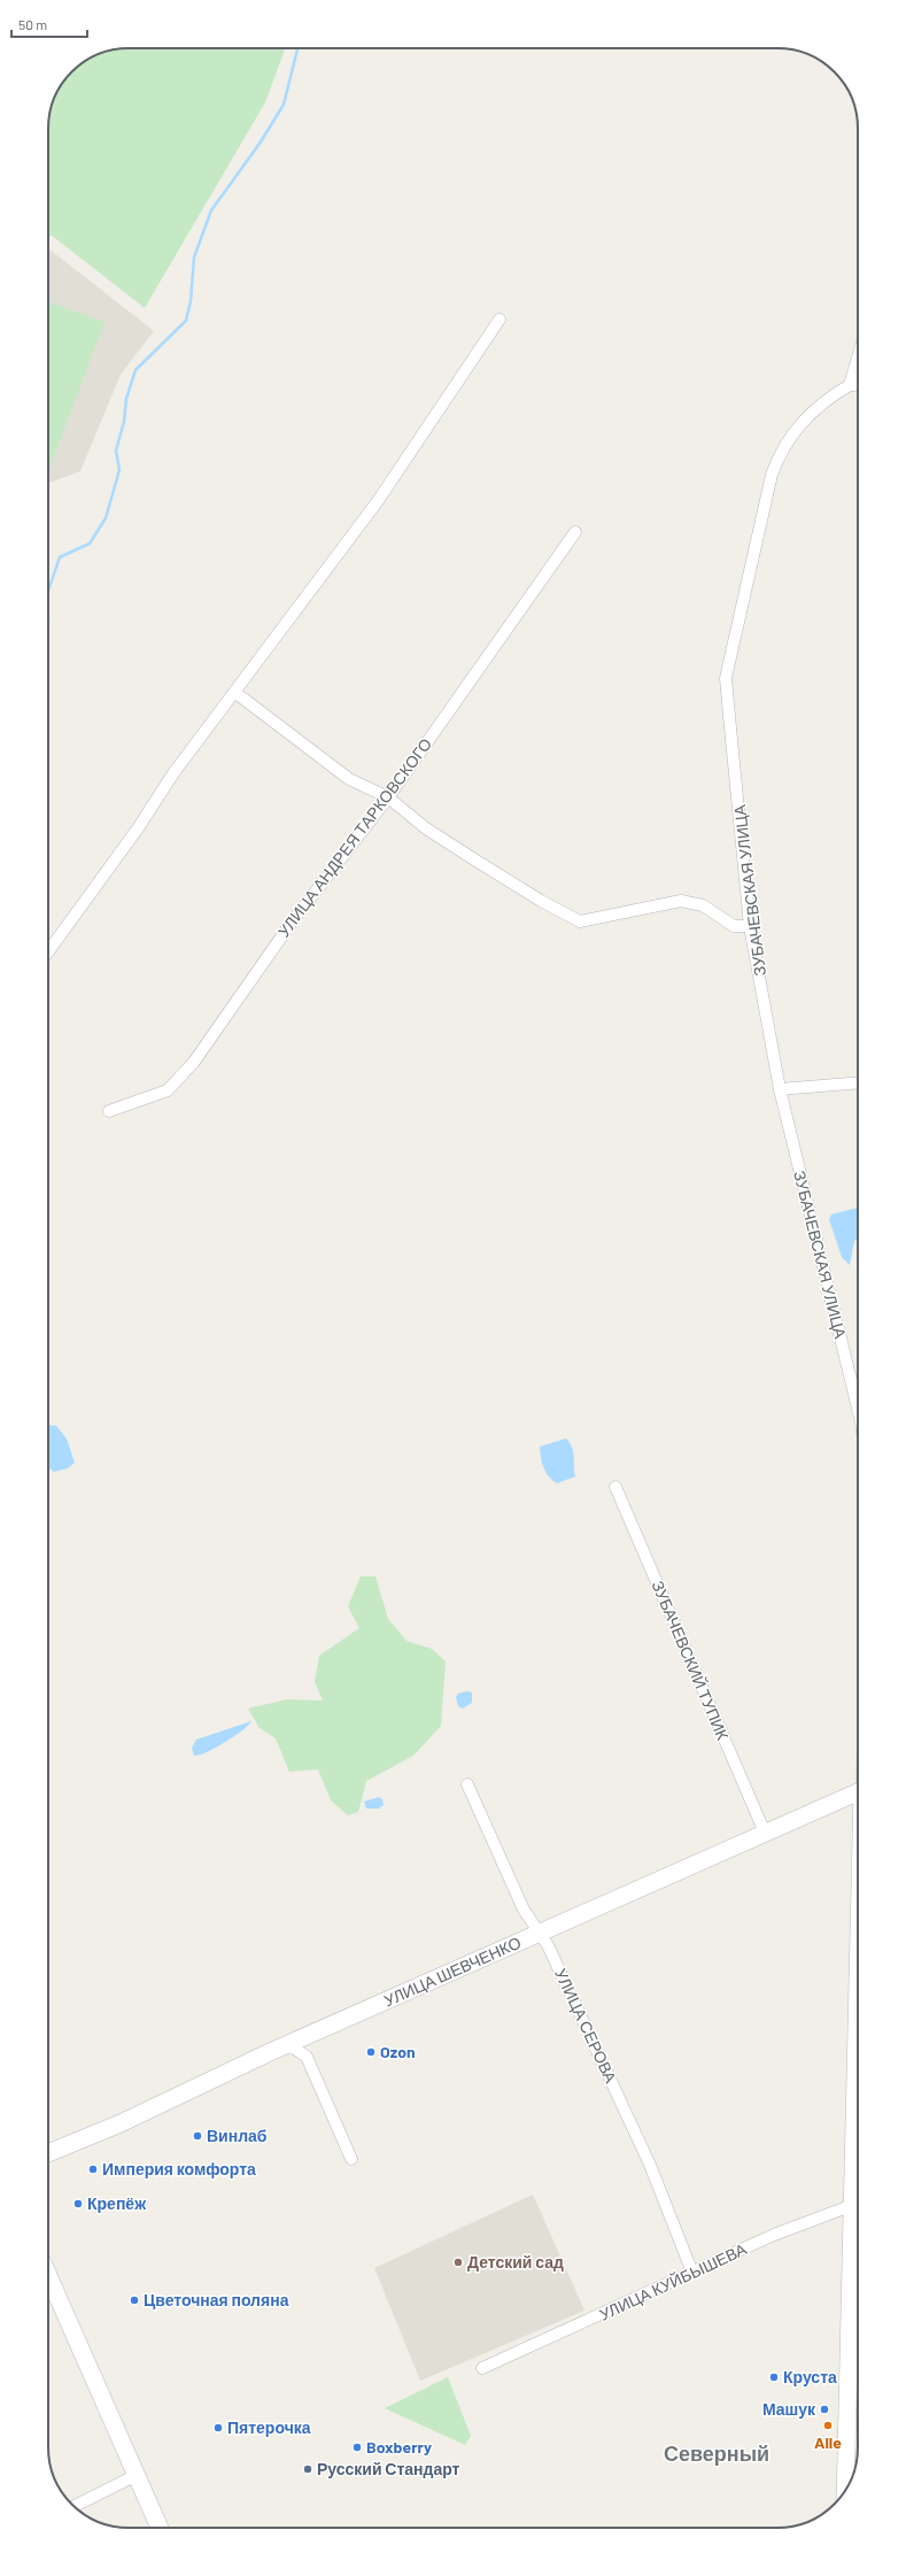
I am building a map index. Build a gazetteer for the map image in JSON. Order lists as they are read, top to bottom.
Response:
{
  "streets": {
    "street": [
      "УЛИЦА АНДРЕЯ ТАРКОВСКОГО",
      "ЗУБАЧЕВСКАЯ УЛИЦА",
      "ЗУБАЧЕВСКИЙ ТУПИК",
      "УЛИЦА ШЕВЧЕНКО",
      "УЛИЦА СЕРОВА",
      "УЛИЦА КУЙБЫШЕВА"
    ]
  },
  "crossings": [
    ["ЗУБАЧЕВСКИЙ ТУПИК", "УЛИЦА ШЕВЧЕНКО"],
    ["УЛИЦА ШЕВЧЕНКО", "УЛИЦА СЕРОВА"],
    ["УЛИЦА СЕРОВА", "УЛИЦА КУЙБЫШЕВА"]
  ],
  "districts": ["Северный"],
  "places": [
    "Ozon",
    "Винлаб",
    "Империя комфорта",
    "Крепёж",
    "Детский сад",
    "Цветочная поляна",
    "Круста",
    "Машук",
    "Alle",
    "Пятерочка",
    "Boxberry",
    "Русский Стандарт"
  ],
  "scale_bar": "50 m"
}
